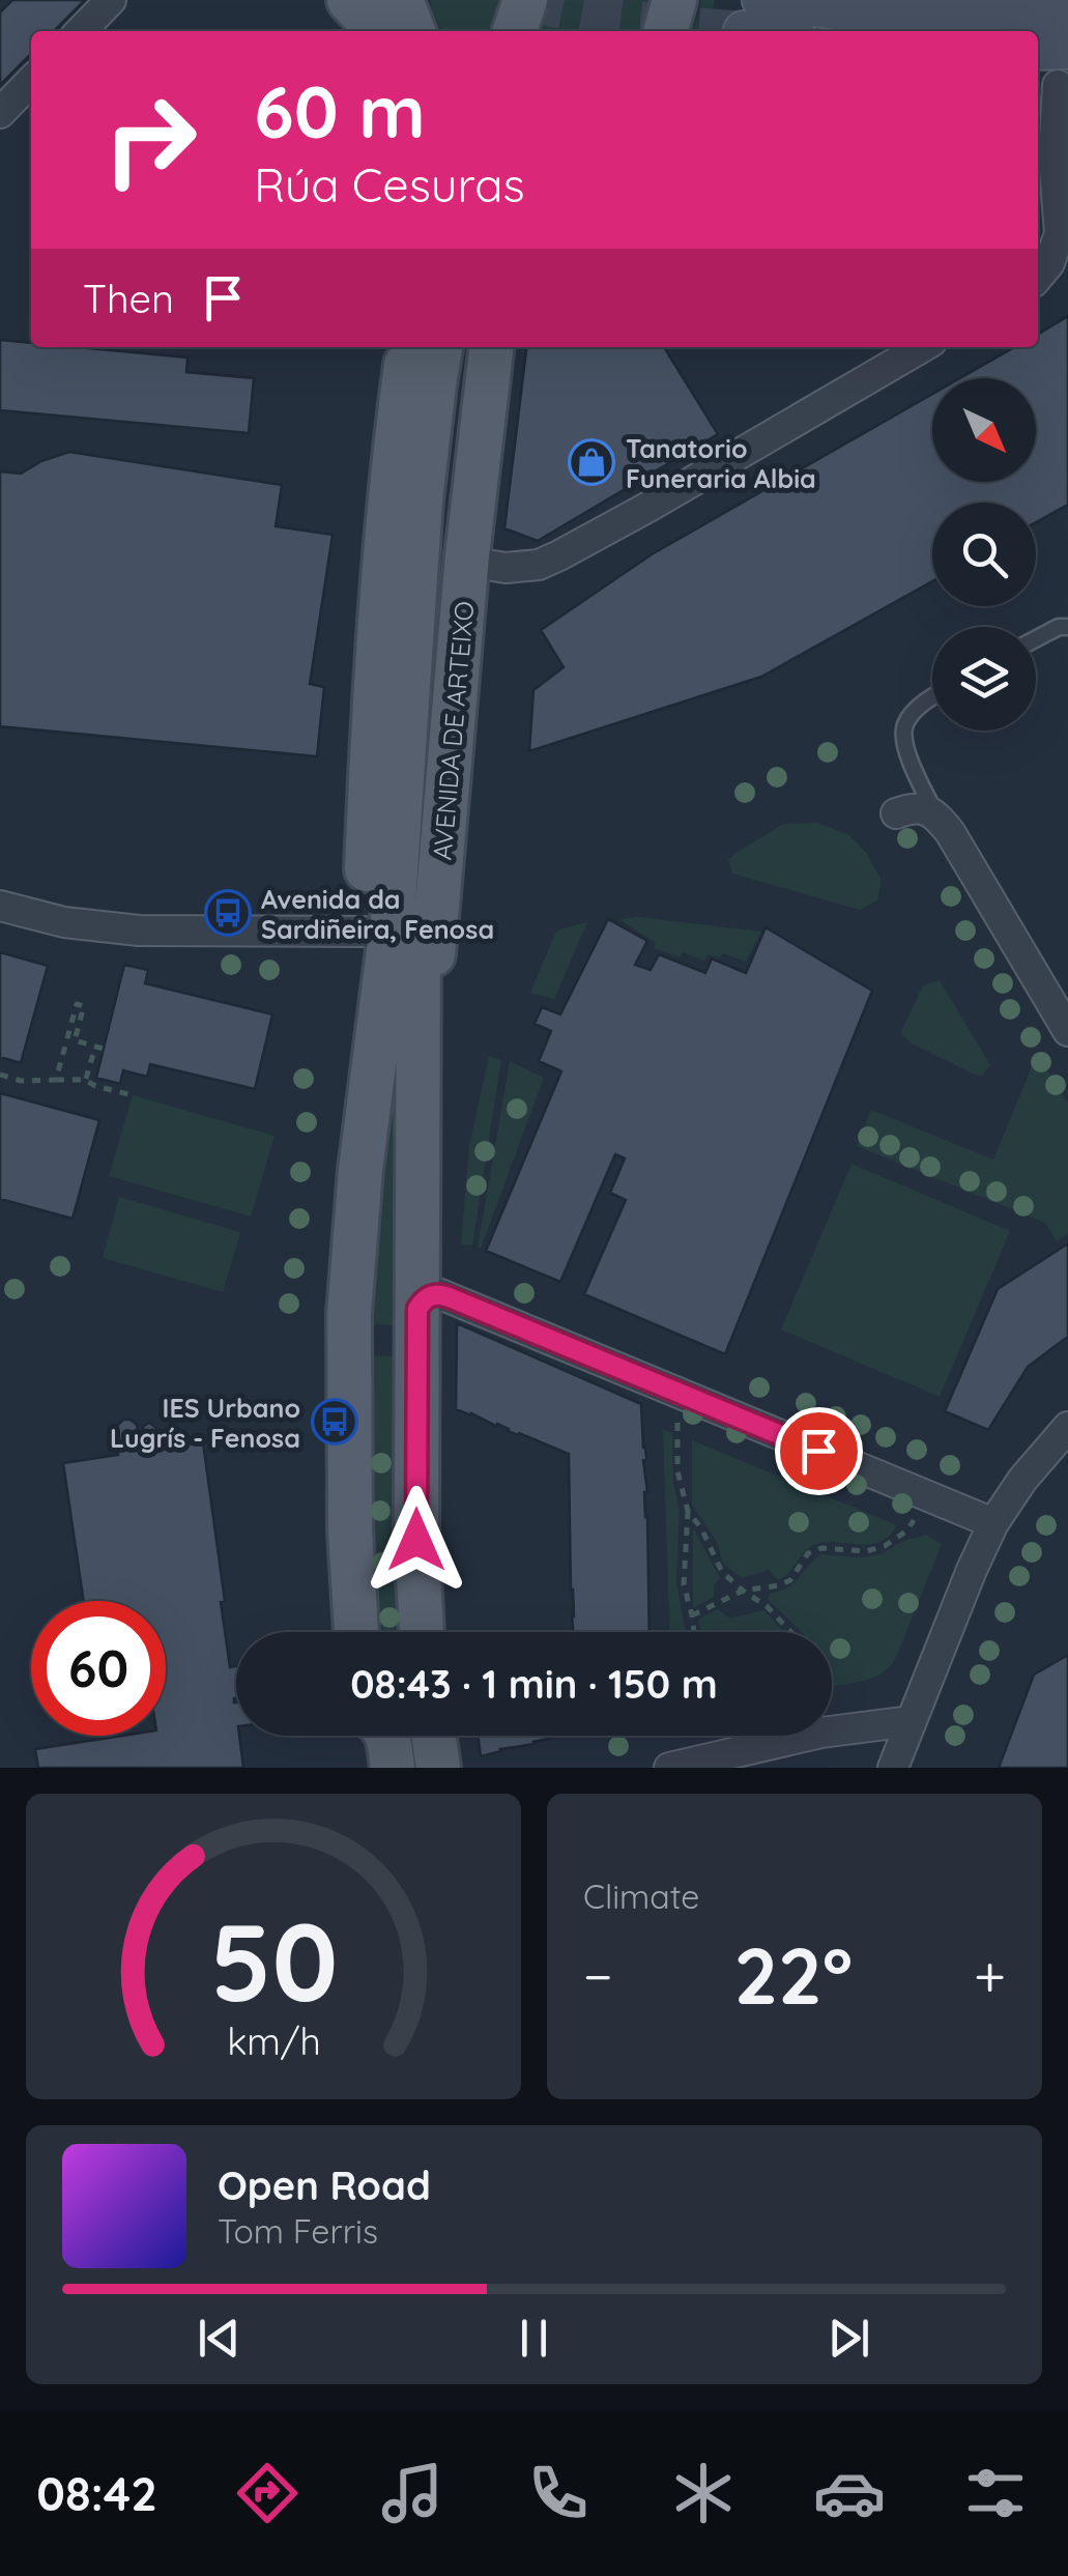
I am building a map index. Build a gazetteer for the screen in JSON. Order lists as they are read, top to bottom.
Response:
{
  "streets": {
    "main road": ["AVENIDA DE ARTEIXO"]
  },
  "places": {
    "shop": ["Tanatorio Funeraria Albia"],
    "bus stop": ["Avenida da Sardiñeira, Fenosa", "IES Urbano Lugrís - Fenosa"]
  },
  "north": "bottom right",
  "page": {
    "turn": ["60 m", "Rúa Cesuras"],
    "then": "Then",
    "limit": "60",
    "trip": "08:43 · 1 min · 150 m",
    "tile": "Climate",
    "heat": ["−", "22°", "+"],
    "song": ["Open Road", "Tom Ferris"],
    "tabs": "08:42",
    "gauge": ["50", "km/h"]
  }
}
